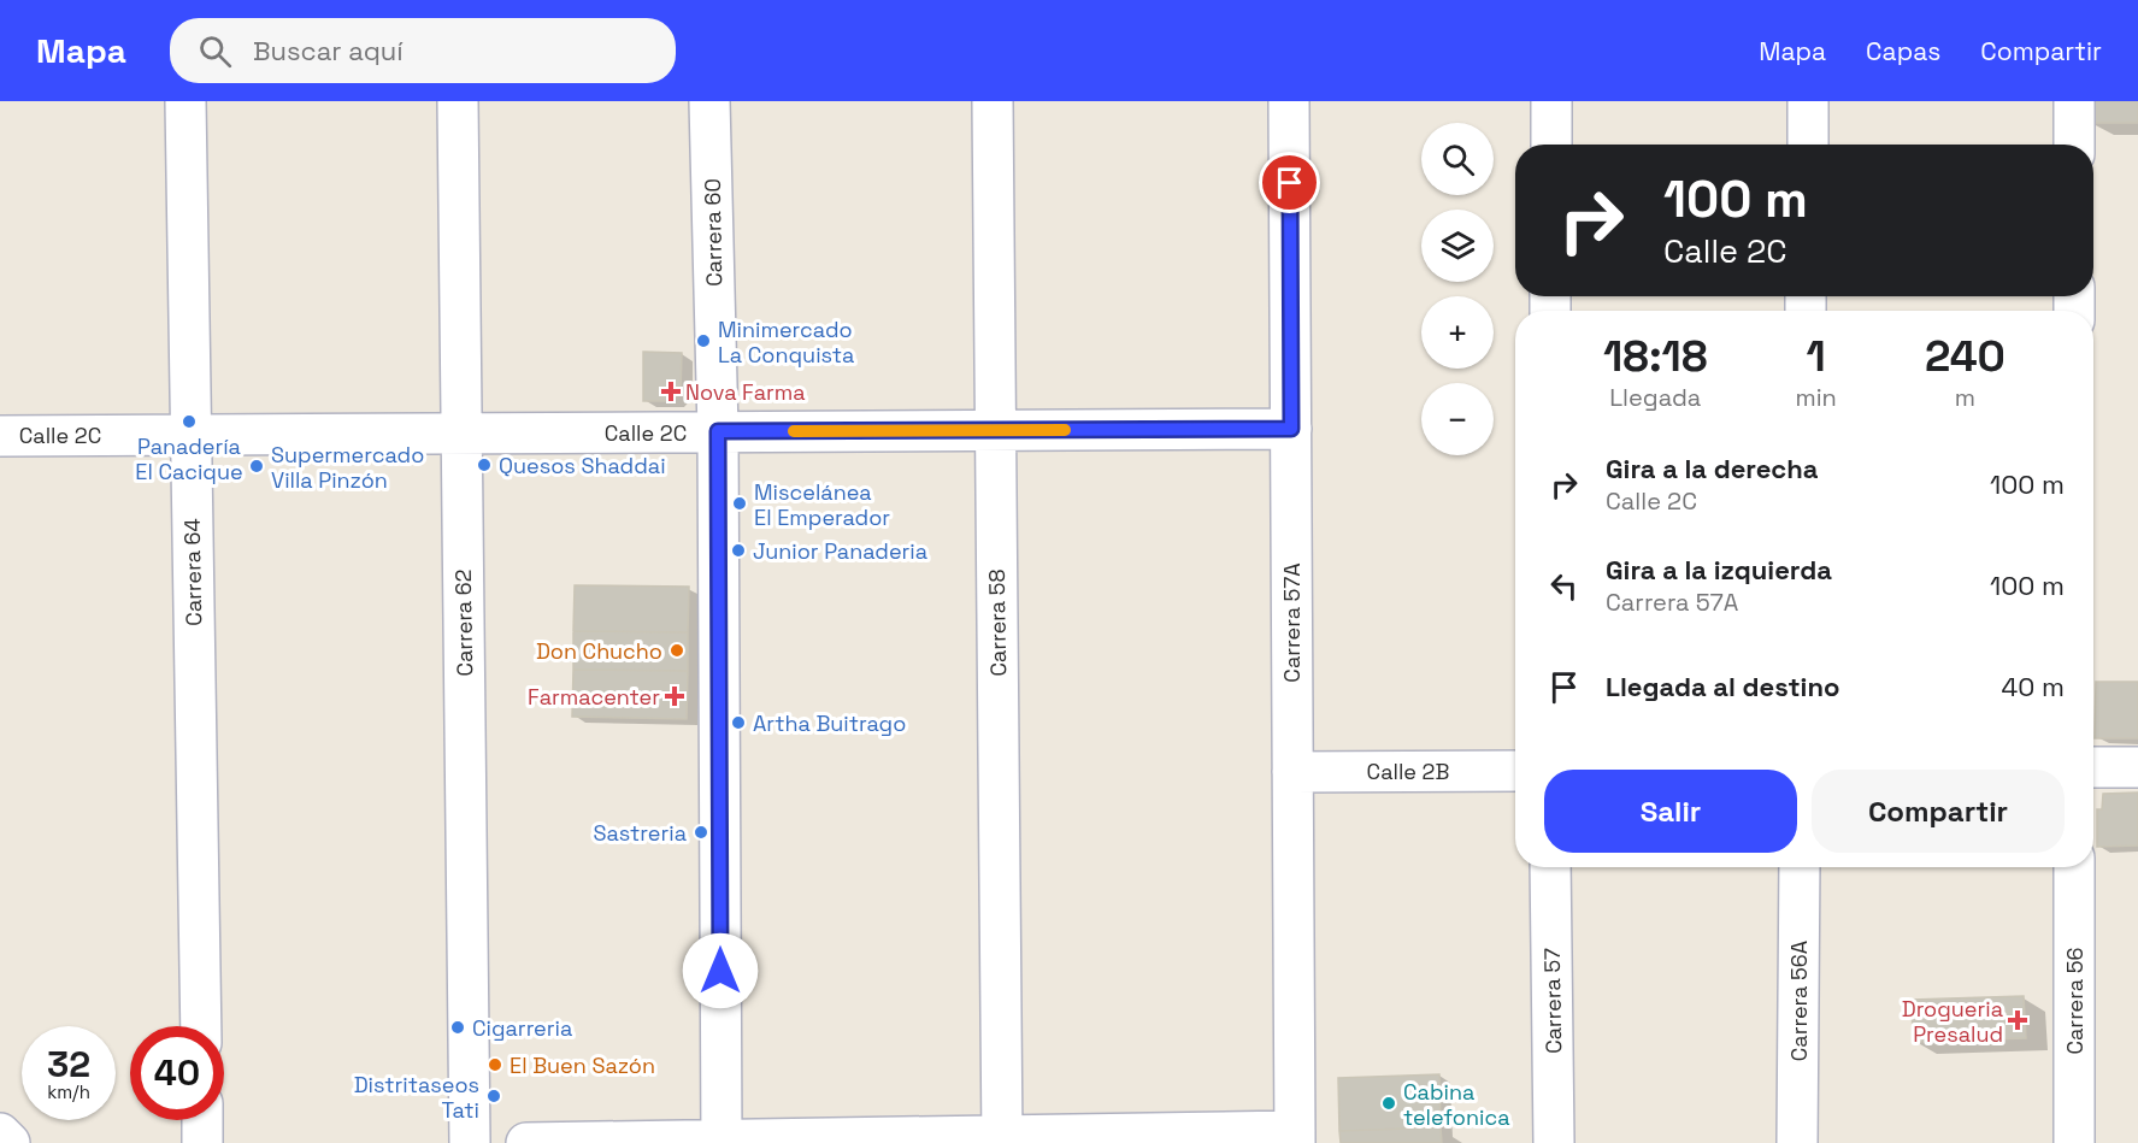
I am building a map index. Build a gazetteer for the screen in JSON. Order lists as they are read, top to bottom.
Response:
{
  "streets": {
    "street": [
      "Carrera 60",
      "Calle 2C",
      "Carrera 64",
      "Carrera 62",
      "Carrera 58",
      "Carrera 57A",
      "Calle 2B",
      "Carrera 57",
      "Carrera 56A",
      "Carrera 56"
    ]
  },
  "crossings": [
    ["Carrera 60", "Calle 2C"],
    ["Calle 2C", "Carrera 64"],
    ["Calle 2C", "Carrera 62"],
    ["Calle 2C", "Carrera 58"],
    ["Calle 2C", "Carrera 57A"],
    ["Carrera 57A", "Calle 2B"]
  ],
  "places": {
    "other": [
      "Minimercado La Conquista",
      "Panadería El Cacique",
      "Quesos Shaddai",
      "Supermercado Villa Pinzón",
      "Miscelánea El Emperador",
      "Junior Panaderia",
      "Don Chucho",
      "Artha Buitrago",
      "Sastreria",
      "Cigarreria",
      "El Buen Sazón",
      "Distritaseos Tati",
      "Cabina telefonica"
    ],
    "health": ["Nova Farma", "Farmacenter", "Drogueria Presalud"]
  },
  "page": {
    "header": "Mapa",
    "search": "Buscar aquí",
    "nav": ["Mapa", "Capas", "Compartir"],
    "map_buttons": ["+", "−"],
    "turn": ["100 m", "Calle 2C"],
    "eta": [
      "18:18",
      "Llegada",
      "1",
      "min",
      "240",
      "m"
    ],
    "list": [
      {
        "name": "Gira a la derecha",
        "note": "Calle 2C",
        "value": "100 m"
      },
      {
        "name": "Gira a la izquierda",
        "note": "Carrera 57A",
        "value": "100 m"
      },
      {
        "name": "Llegada al destino",
        "value": "40 m"
      }
    ],
    "buttons": ["Salir", "Compartir"],
    "speed": "32 km/h",
    "limit": "40"
  }
}
